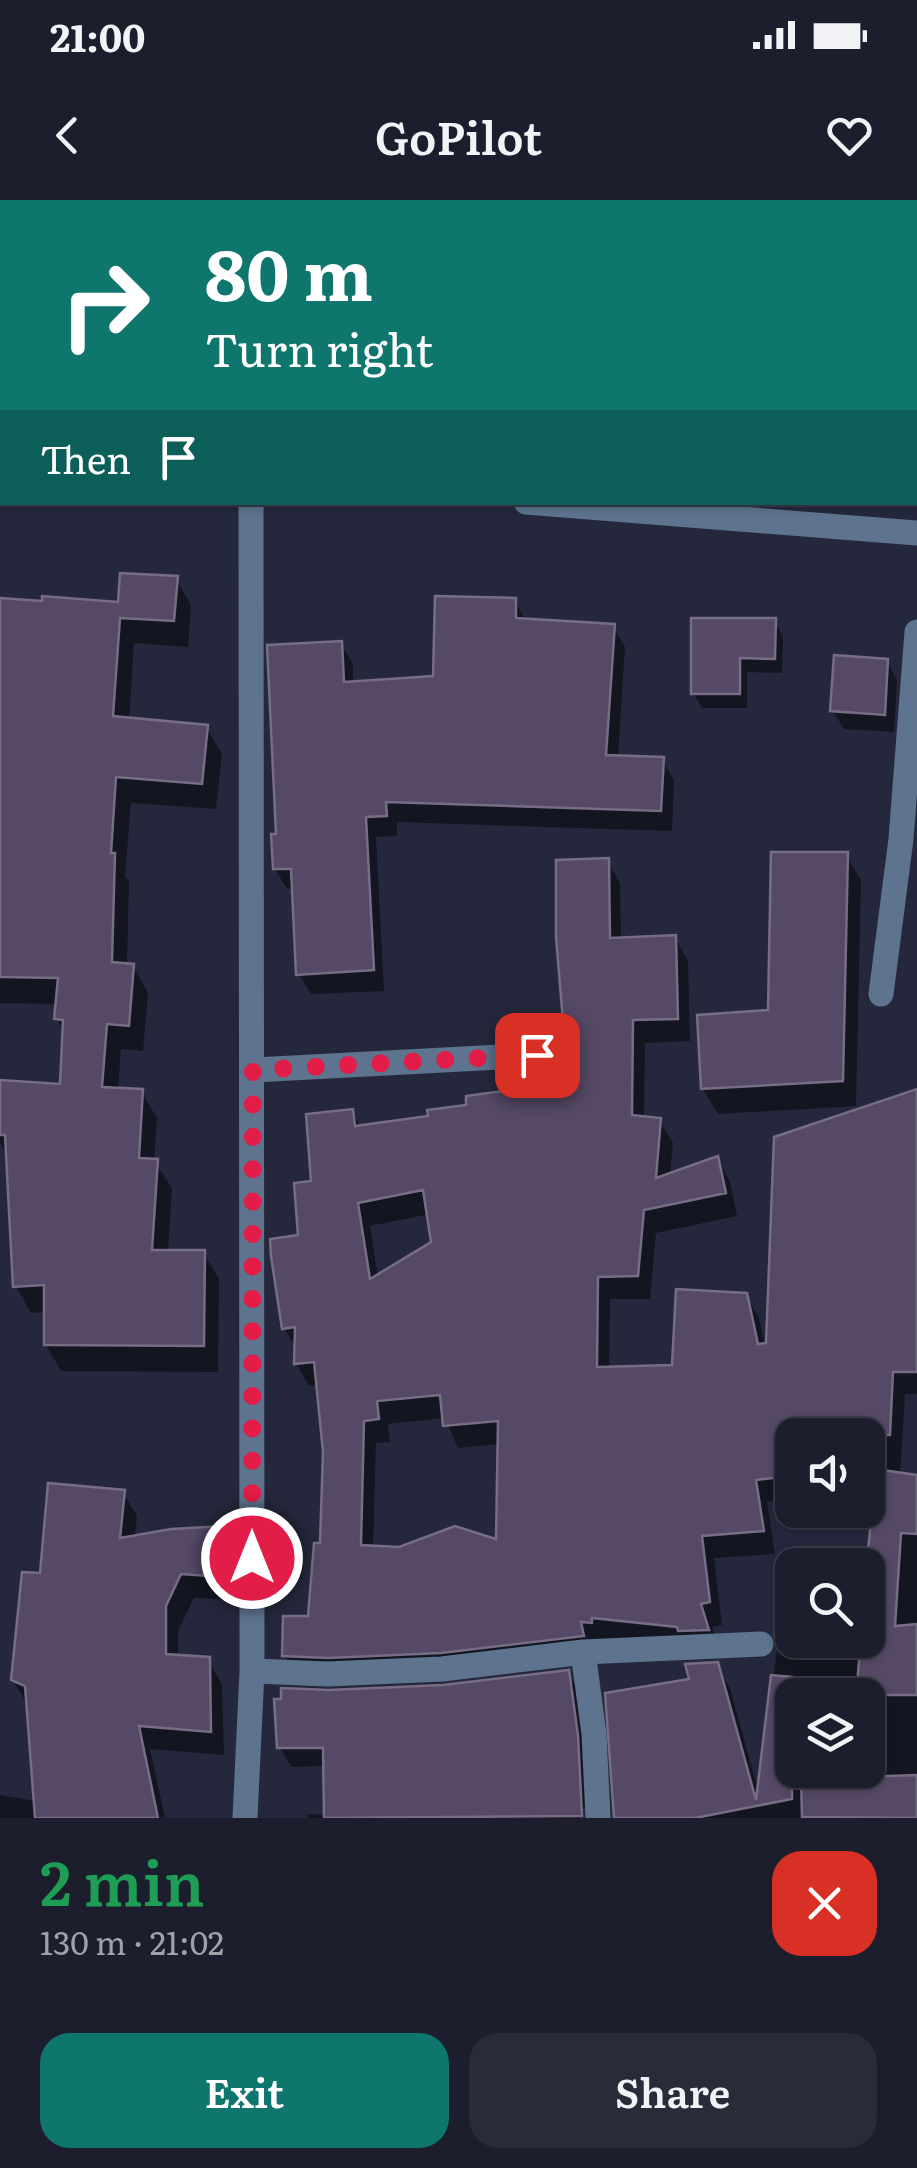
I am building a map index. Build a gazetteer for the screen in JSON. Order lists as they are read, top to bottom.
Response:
{
  "page": {
    "status": "21:00",
    "header": "GoPilot",
    "turn": ["80 m", "Turn right"],
    "then": "Then",
    "heading": ["2 min", "130 m · 21:02"],
    "buttons": ["Exit", "Share"]
  }
}
